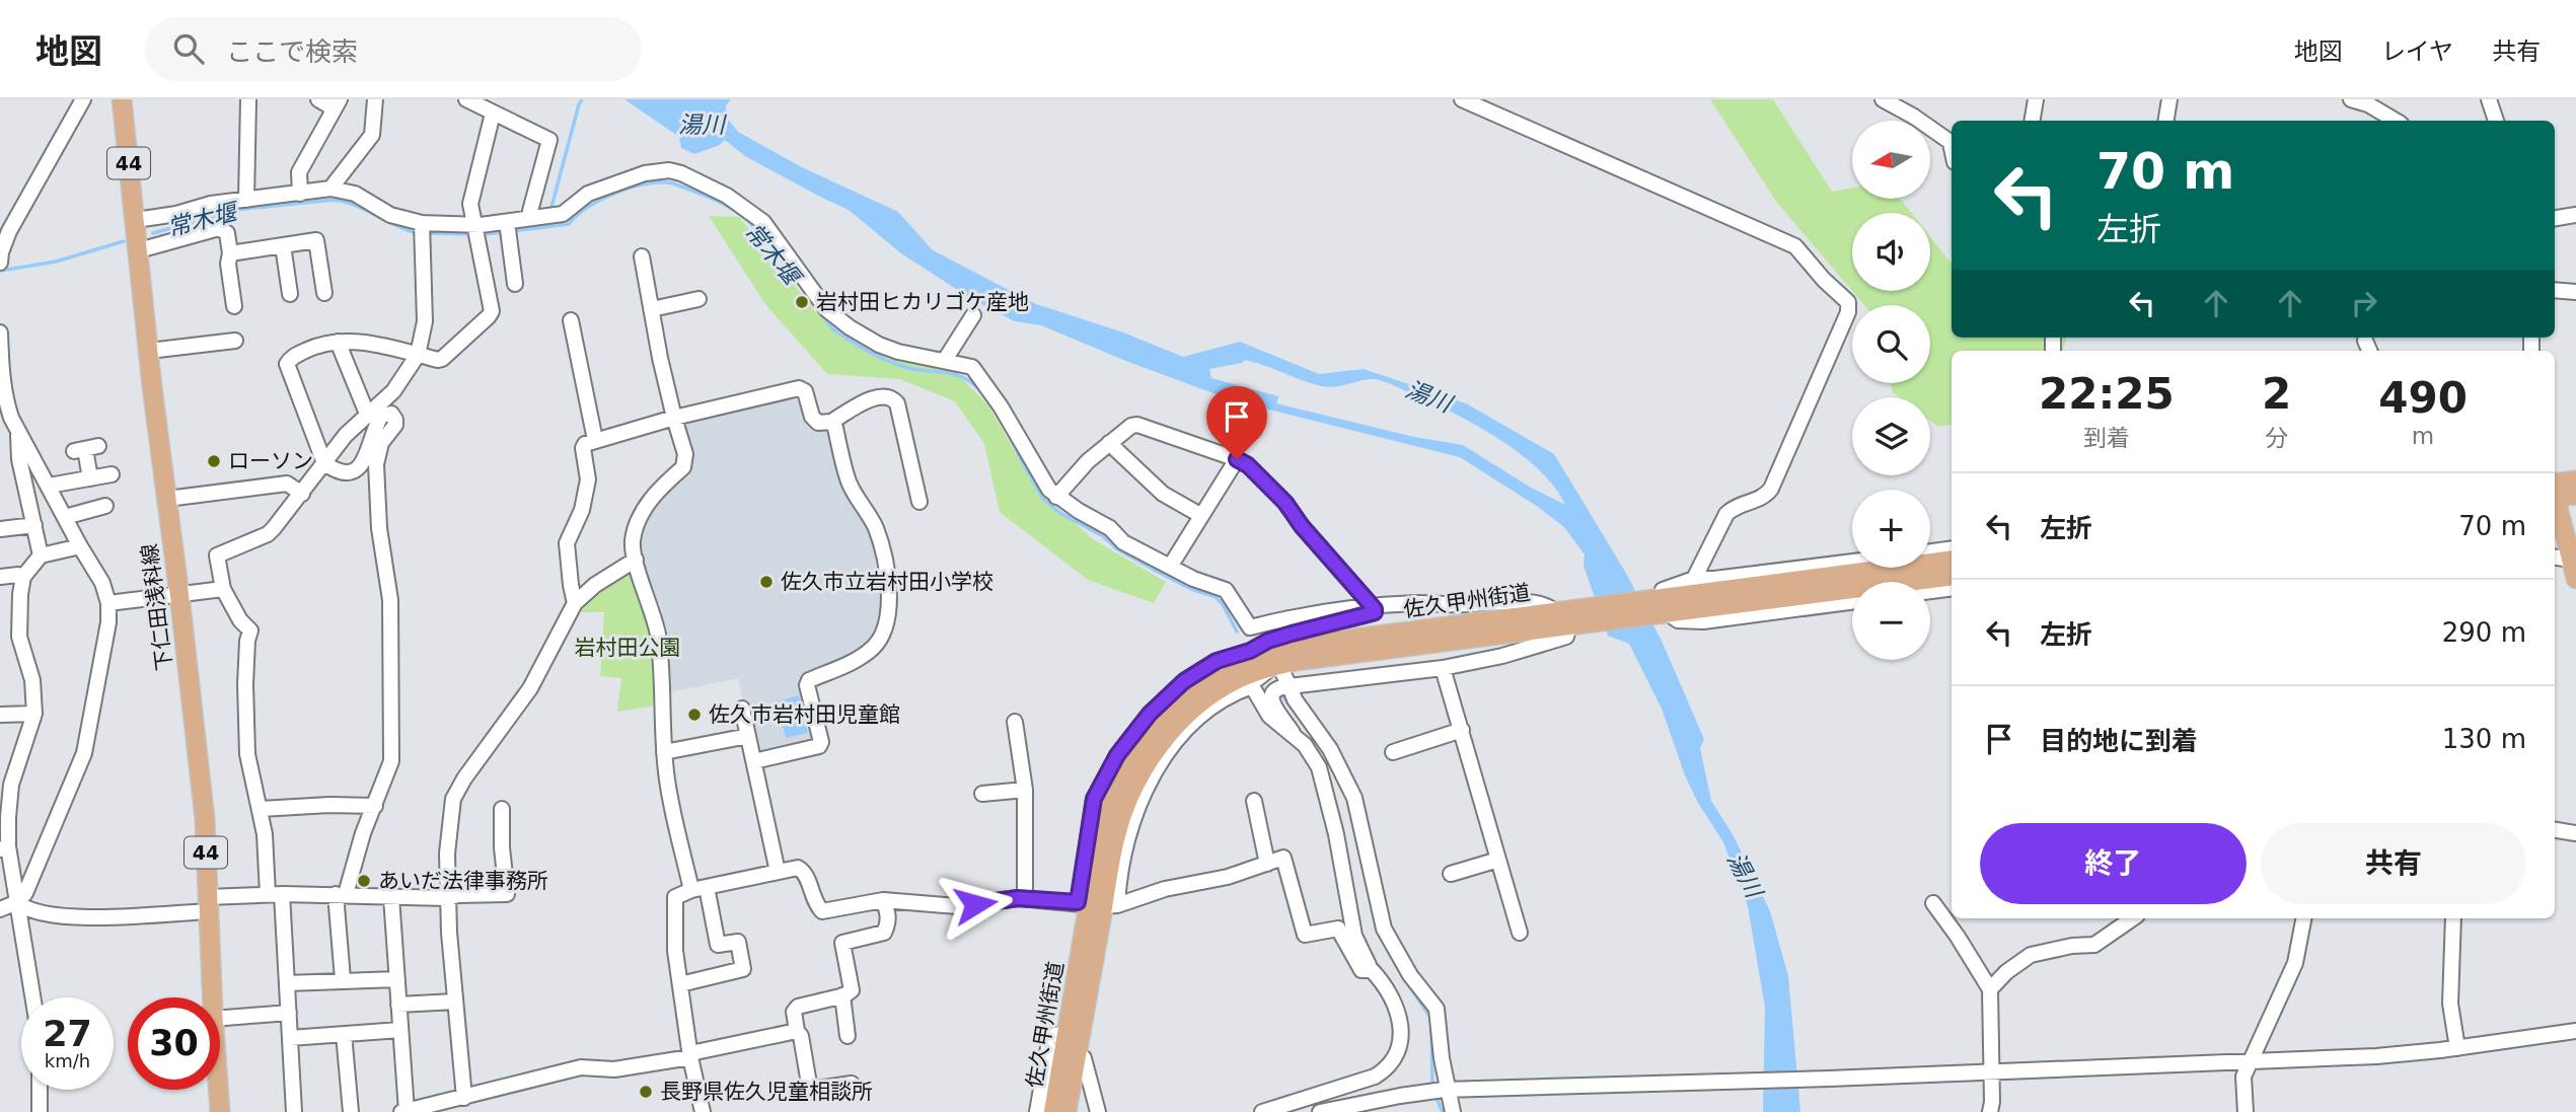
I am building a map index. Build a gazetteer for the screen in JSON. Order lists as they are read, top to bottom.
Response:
{
  "streets": {
    "main road": ["44", "佐久甲州街道", "下仁田浅科線"]
  },
  "water": ["湯川", "常木堰"],
  "parks": ["岩村田公園"],
  "places": [
    "岩村田ヒカリゴケ産地",
    "ローソン",
    "佐久市立岩村田小学校",
    "佐久市岩村田児童館",
    "あいだ法律事務所",
    "長野県佐久児童相談所"
  ],
  "north": "left",
  "page": {
    "header": "地図",
    "search": "ここで検索",
    "nav": ["地図", "レイヤ", "共有"],
    "map_buttons": ["+", "−"],
    "turn": ["70 m", "左折"],
    "eta": [
      "22:25",
      "到着",
      "2",
      "分",
      "490",
      "m"
    ],
    "list": [
      {
        "name": "左折",
        "value": "70 m"
      },
      {
        "name": "左折",
        "value": "290 m"
      },
      {
        "name": "目的地に到着",
        "value": "130 m"
      }
    ],
    "buttons": ["終了", "共有"],
    "speed": "27 km/h",
    "limit": "30"
  }
}
